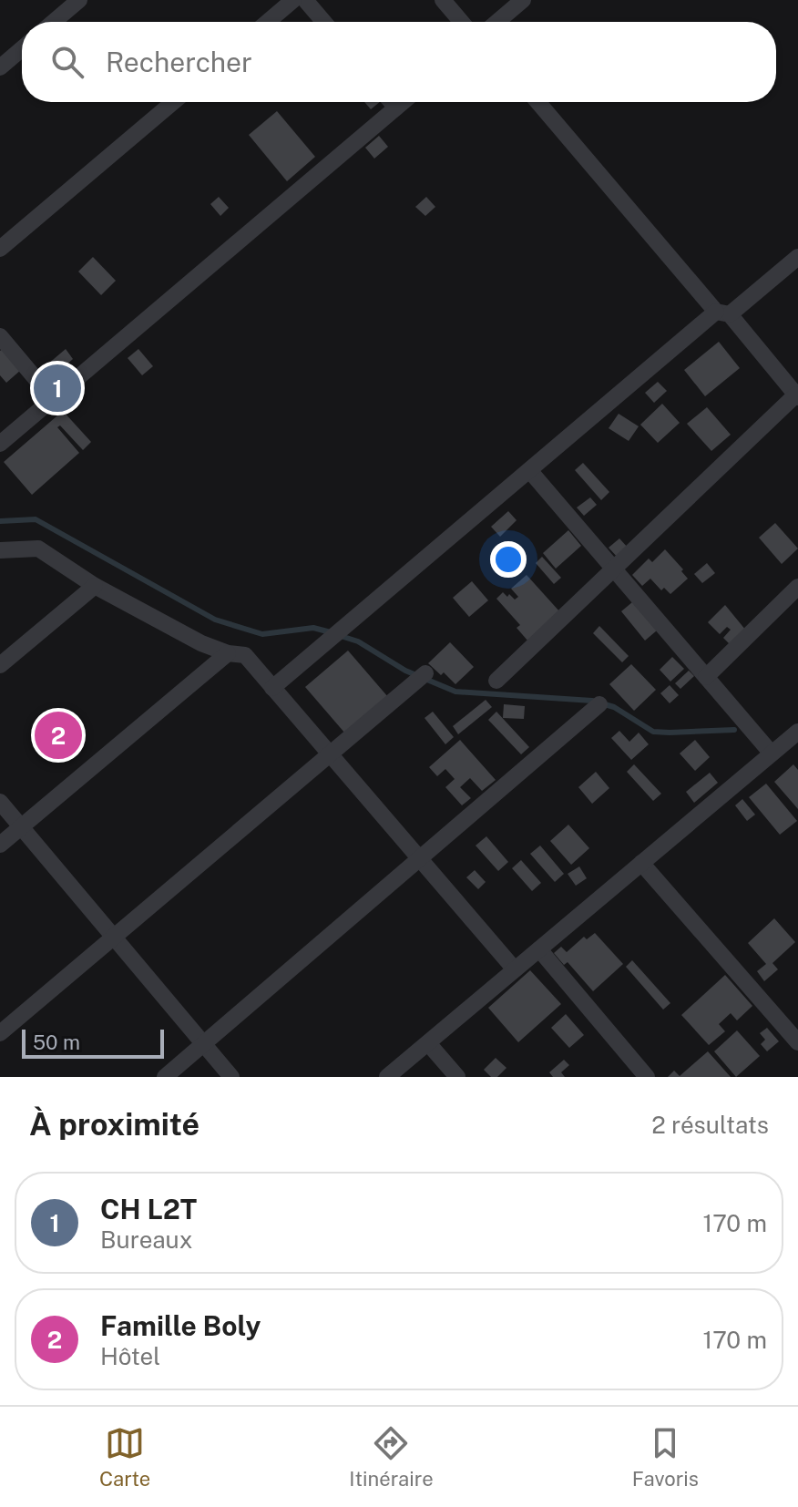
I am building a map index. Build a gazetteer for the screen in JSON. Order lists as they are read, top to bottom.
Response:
{
  "scale_bar": "50 m",
  "page": {
    "search": "Rechercher",
    "pins": ["1", "2"],
    "scale": "50 m",
    "heading": ["À proximité", "2 résultats"],
    "list": [
      {
        "mark": "1",
        "name": "CH L2T",
        "note": "Bureaux",
        "value": "170 m"
      },
      {
        "mark": "2",
        "name": "Famille Boly",
        "note": "Hôtel",
        "value": "170 m"
      }
    ],
    "nav": ["Carte", "Itinéraire", "Favoris"]
  }
}
